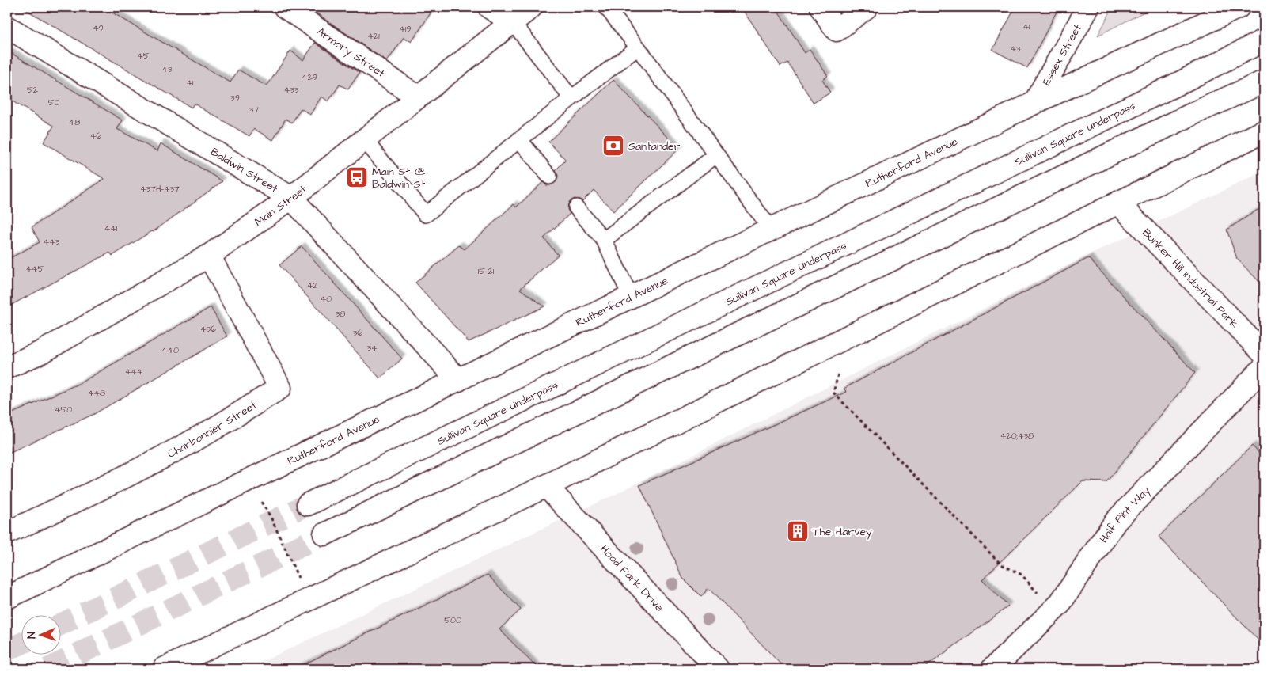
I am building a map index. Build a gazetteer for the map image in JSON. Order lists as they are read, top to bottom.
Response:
{
  "streets": {
    "main road": [
      "Armory Street",
      "Essex Street",
      "Sullivan Square Underpass",
      "Rutherford Avenue",
      "Baldwin Street",
      "Main Street",
      "Bunker Hill Industrial Park",
      "Charbonnier Street",
      "Half Pint Way",
      "Hood Park Drive"
    ]
  },
  "crossings": [
    ["Armory Street", "Main Street"],
    ["Essex Street", "Rutherford Avenue"],
    ["Rutherford Avenue", "Baldwin Street"],
    ["Baldwin Street", "Main Street"],
    ["Main Street", "Charbonnier Street"]
  ],
  "places": {
    "bank": ["Santander"],
    "bus stop": ["Main St @ Baldwin St"],
    "building": ["The Harvey"]
  },
  "house_numbers": [
    "41",
    "49",
    "419",
    "421",
    "43",
    "45",
    "43",
    "429",
    "41",
    "52",
    "433",
    "39",
    "50",
    "37",
    "48",
    "46",
    "437H-437",
    "441",
    "443",
    "445",
    "15-21",
    "42",
    "40",
    "38",
    "436",
    "36",
    "34",
    "440",
    "444",
    "448",
    "450",
    "420;438",
    "500"
  ],
  "north": "left"
}
